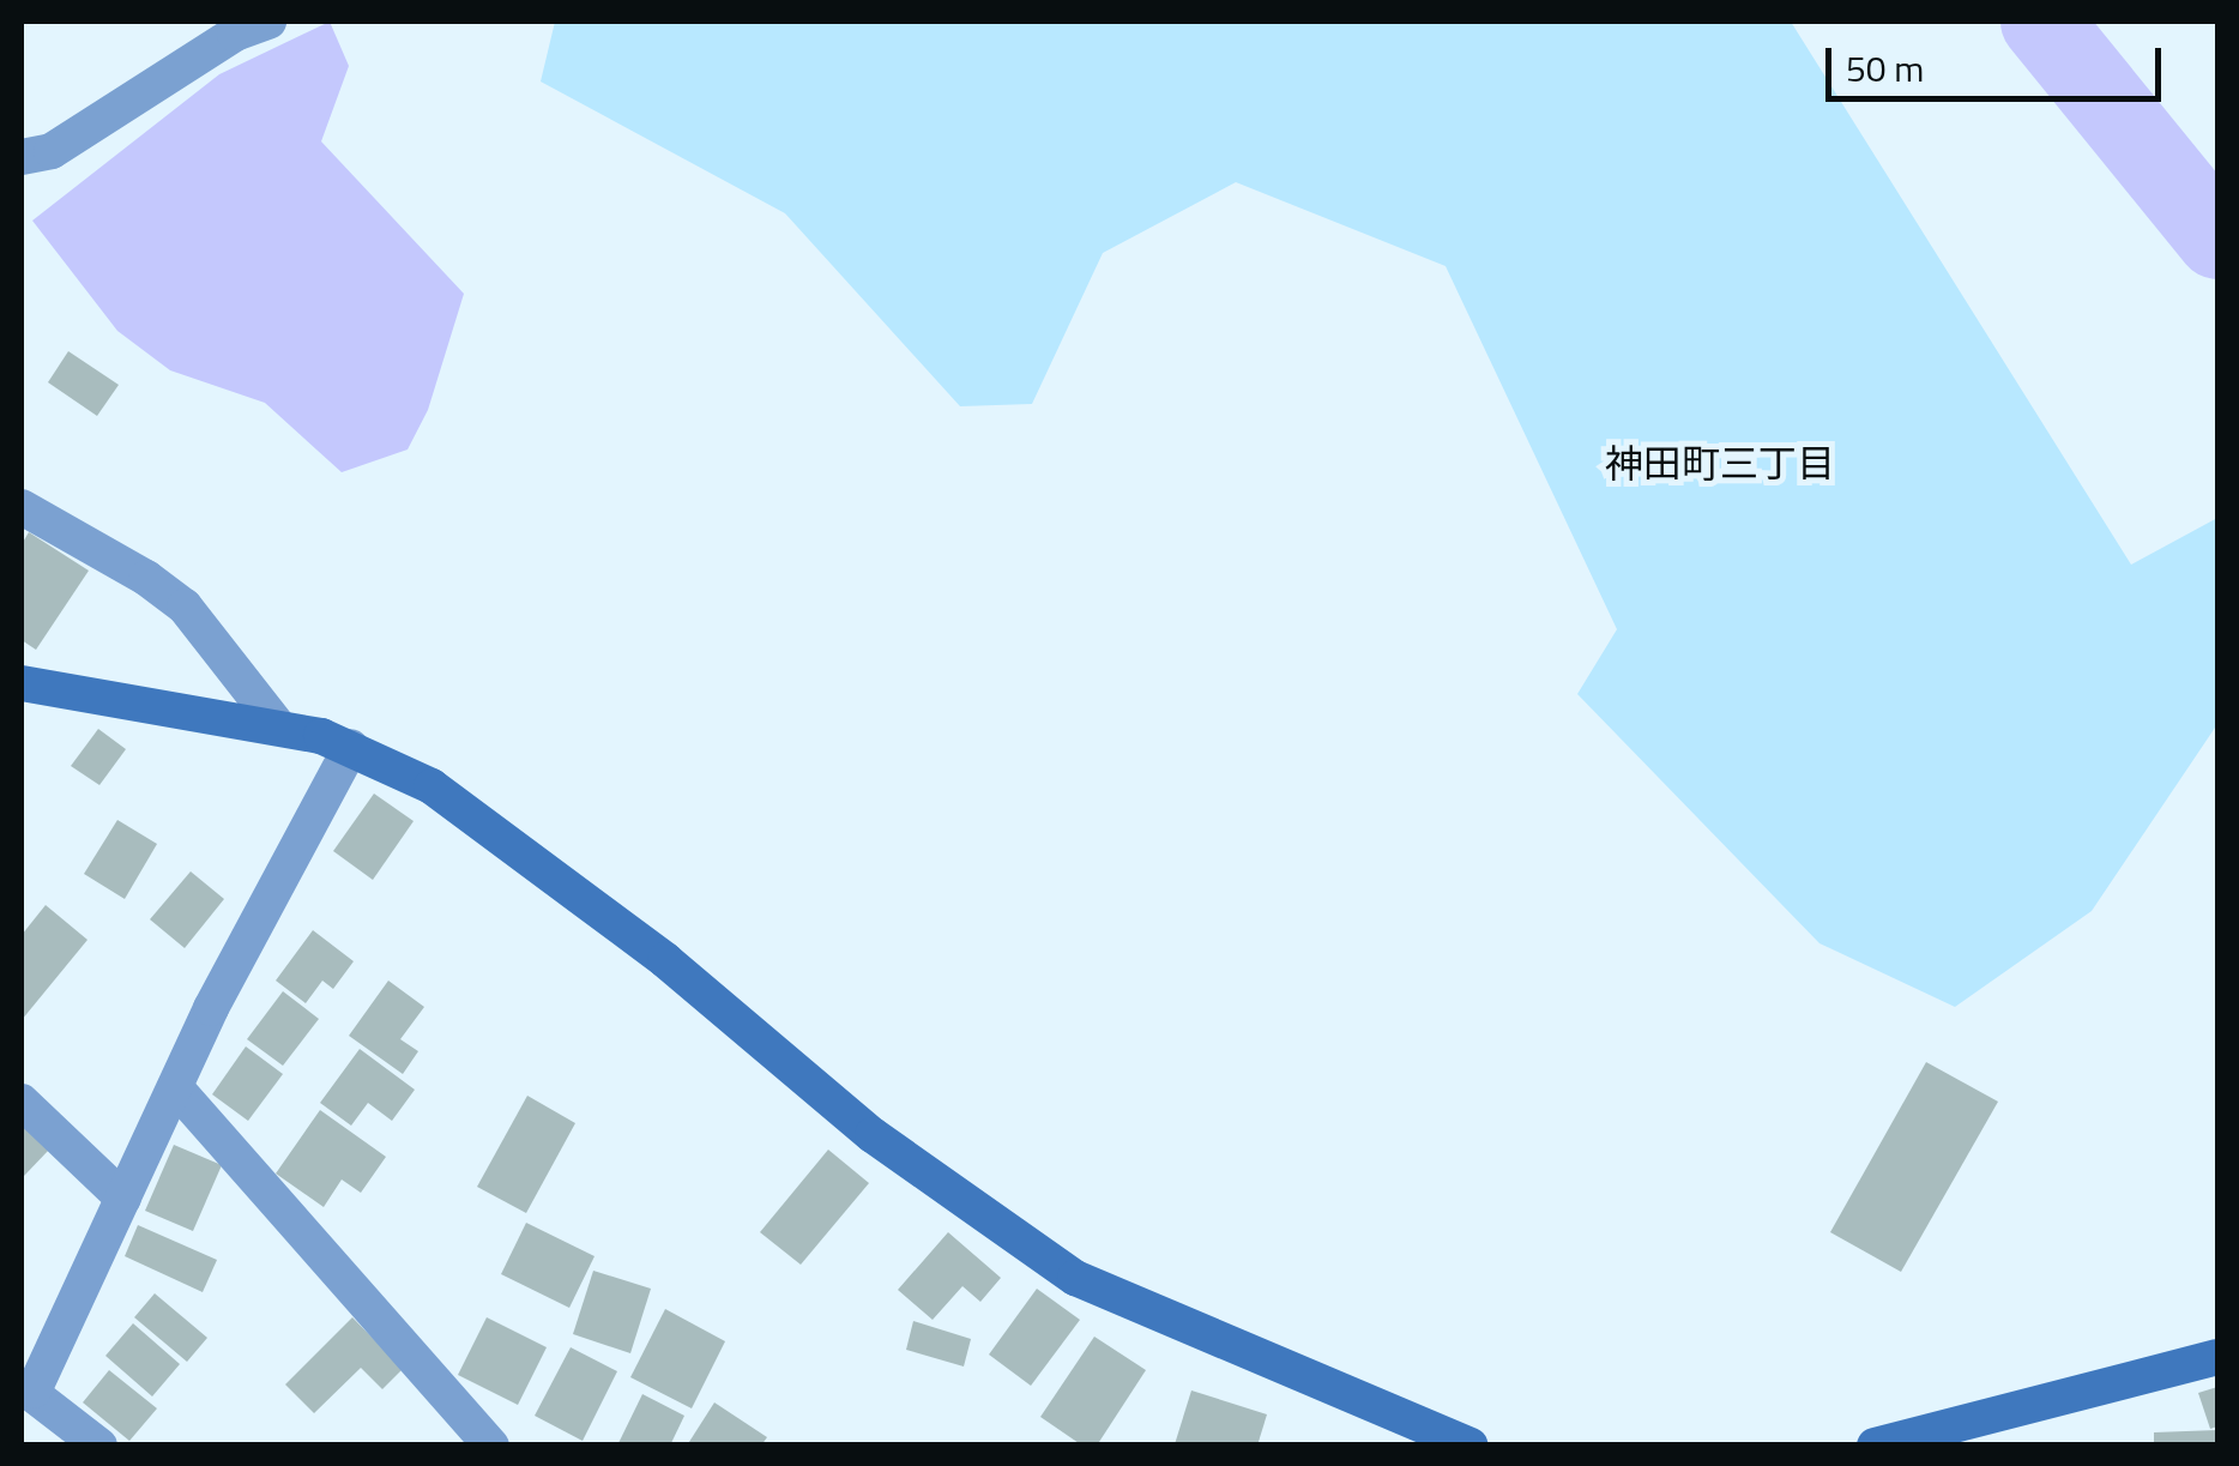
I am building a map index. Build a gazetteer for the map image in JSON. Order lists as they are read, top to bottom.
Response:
{
  "districts": ["神田町三丁目"],
  "scale_bar": "50 m"
}
